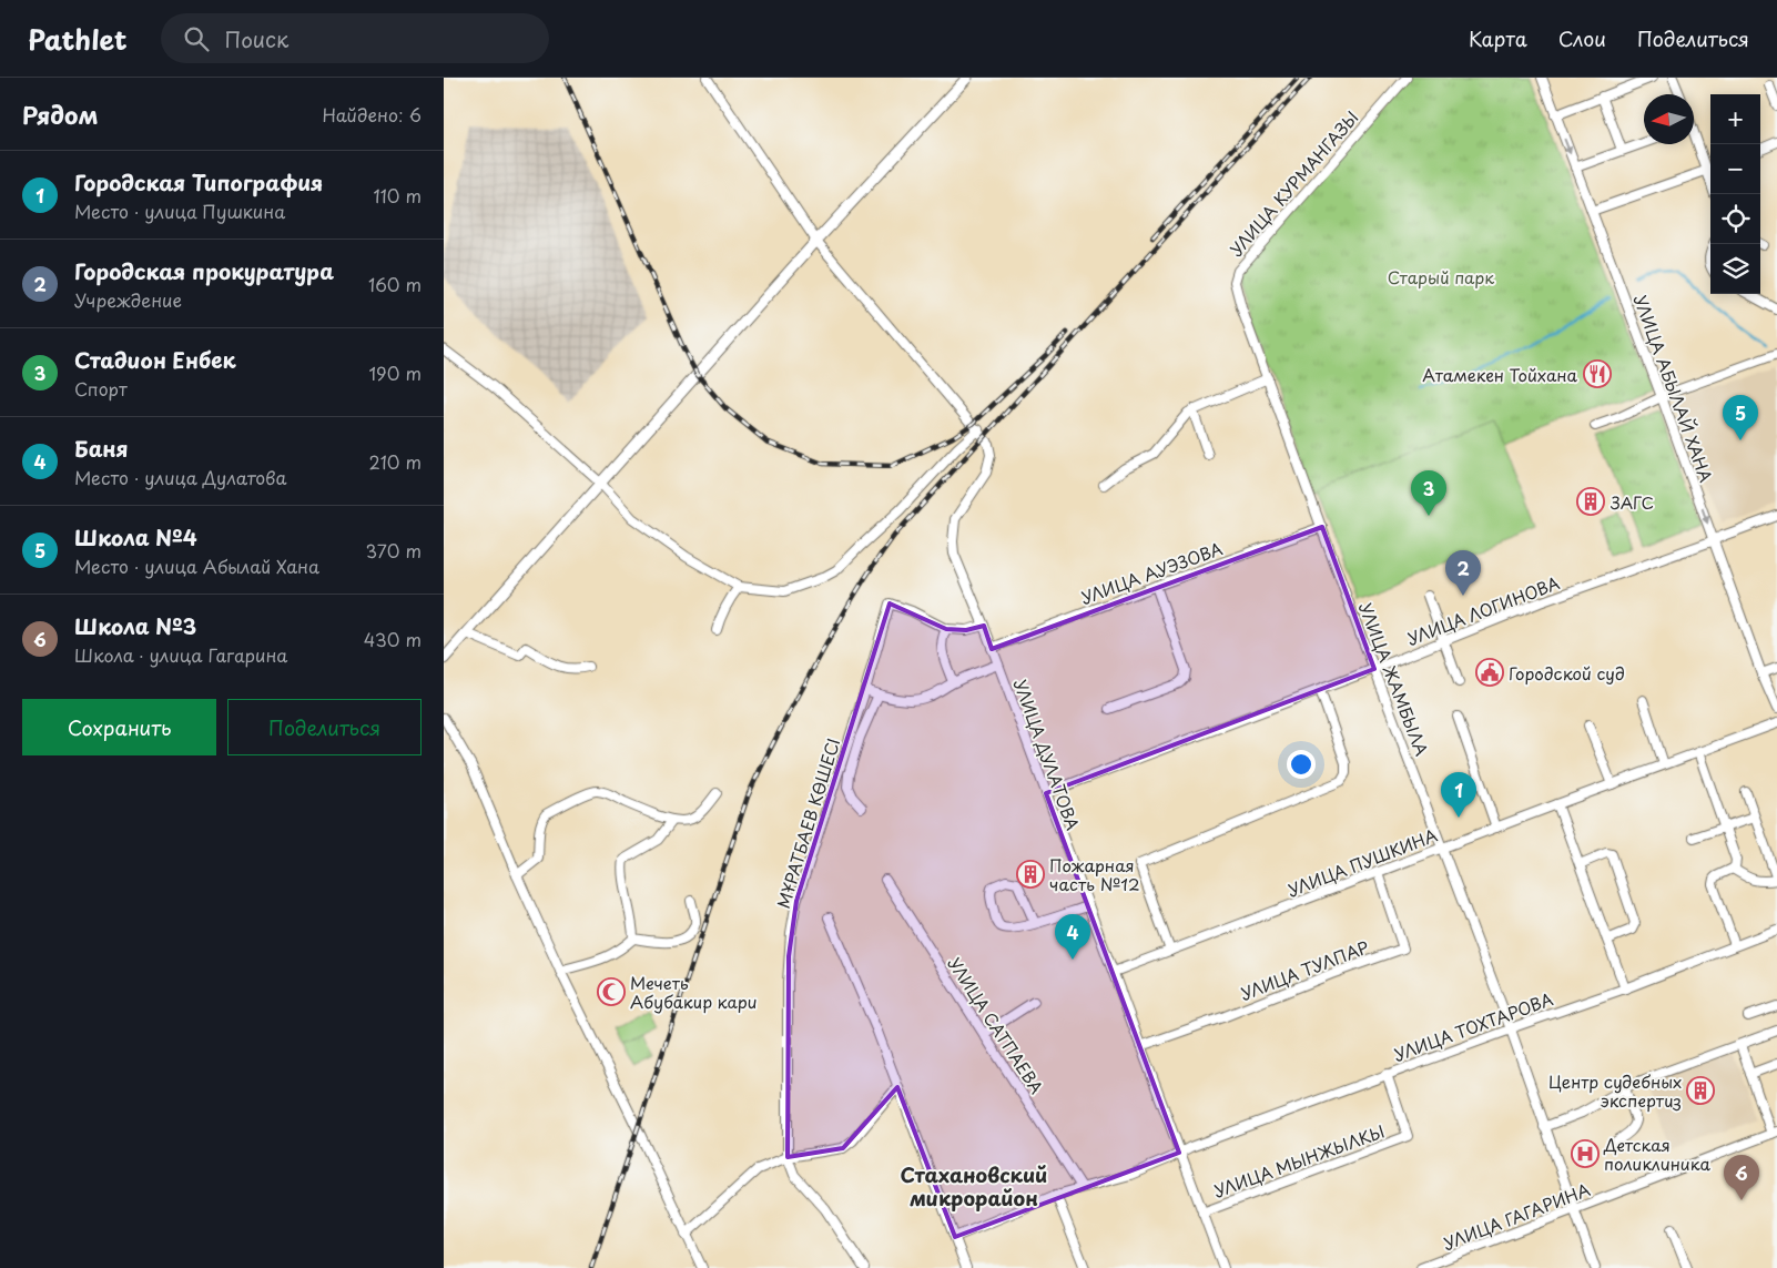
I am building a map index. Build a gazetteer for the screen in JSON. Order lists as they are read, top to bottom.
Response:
{
  "streets": {
    "street": [
      "УЛИЦА КУРМАНГАЗЫ",
      "УЛИЦА АБЫЛАЙ ХАНА",
      "УЛИЦА АУЭЗОВА",
      "УЛИЦА ЛОГИНОВА",
      "УЛИЦА ЖАМБЫЛА",
      "УЛИЦА ДУЛАТОВА",
      "МҰРАТБАЕВ КӨШЕСІ",
      "УЛИЦА ПУШКИНА",
      "УЛИЦА ТУЛПАР",
      "УЛИЦА САТПАЕВА",
      "УЛИЦА ТОХТАРОВА",
      "УЛИЦА МЫНЖЫЛКЫ",
      "УЛИЦА ГАГАРИНА"
    ]
  },
  "crossings": [
    ["УЛИЦА КУРМАНГАЗЫ", "УЛИЦА ЖАМБЫЛА"],
    ["УЛИЦА АБЫЛАЙ ХАНА", "УЛИЦА ЛОГИНОВА"],
    ["УЛИЦА АУЭЗОВА", "УЛИЦА ЖАМБЫЛА"],
    ["УЛИЦА АУЭЗОВА", "УЛИЦА ДУЛАТОВА"],
    ["УЛИЦА ЛОГИНОВА", "УЛИЦА ЖАМБЫЛА"],
    ["УЛИЦА ЛОГИНОВА", "УЛИЦА ДУЛАТОВА"],
    ["УЛИЦА ЖАМБЫЛА", "УЛИЦА ПУШКИНА"],
    ["УЛИЦА ЖАМБЫЛА", "УЛИЦА ТОХТАРОВА"],
    ["УЛИЦА ЖАМБЫЛА", "УЛИЦА ГАГАРИНА"],
    ["УЛИЦА ДУЛАТОВА", "УЛИЦА ПУШКИНА"],
    ["УЛИЦА ДУЛАТОВА", "УЛИЦА ТУЛПАР"],
    ["УЛИЦА ДУЛАТОВА", "УЛИЦА ТОХТАРОВА"],
    ["УЛИЦА ДУЛАТОВА", "УЛИЦА МЫНЖЫЛКЫ"],
    ["УЛИЦА ПУШКИНА", "УЛИЦА ТУЛПАР"],
    ["УЛИЦА САТПАЕВА", "УЛИЦА ТОХТАРОВА"],
    ["УЛИЦА ТОХТАРОВА", "УЛИЦА МЫНЖЫЛКЫ"]
  ],
  "districts": ["Стахановский микрорайон"],
  "parks": ["Старый парк"],
  "places": {
    "restaurant": ["Атамекен Тойхана"],
    "building": ["ЗАГС", "Пожарная часть №12", "Центр судебных экспертиз"],
    "public building": ["Городской суд"],
    "mosque": ["Мечеть Абубакир кари"],
    "hospital": ["Детская поликлиника"]
  },
  "north": "left",
  "page": {
    "header": "Pathlet",
    "search": "Поиск",
    "nav": ["Карта", "Слои", "Поделиться"],
    "heading": ["Рядом", "Найдено: 6"],
    "map_buttons": ["+", "−"],
    "list": [
      {
        "mark": "1",
        "name": "Городская Типография",
        "note": "Место · улица Пушкина",
        "value": "110 m"
      },
      {
        "mark": "2",
        "name": "Городская прокуратура",
        "note": "Учреждение",
        "value": "160 m"
      },
      {
        "mark": "3",
        "name": "Стадион Енбек",
        "note": "Спорт",
        "value": "190 m"
      },
      {
        "mark": "4",
        "name": "Баня",
        "note": "Место · улица Дулатова",
        "value": "210 m"
      },
      {
        "mark": "5",
        "name": "Школа №4",
        "note": "Место · улица Абылай Хана",
        "value": "370 m"
      },
      {
        "mark": "6",
        "name": "Школа №3",
        "note": "Школа · улица Гагарина",
        "value": "430 m"
      }
    ],
    "pins": [
      "5",
      "3",
      "2",
      "1",
      "4",
      "6"
    ],
    "buttons": ["Сохранить", "Поделиться"]
  }
}
